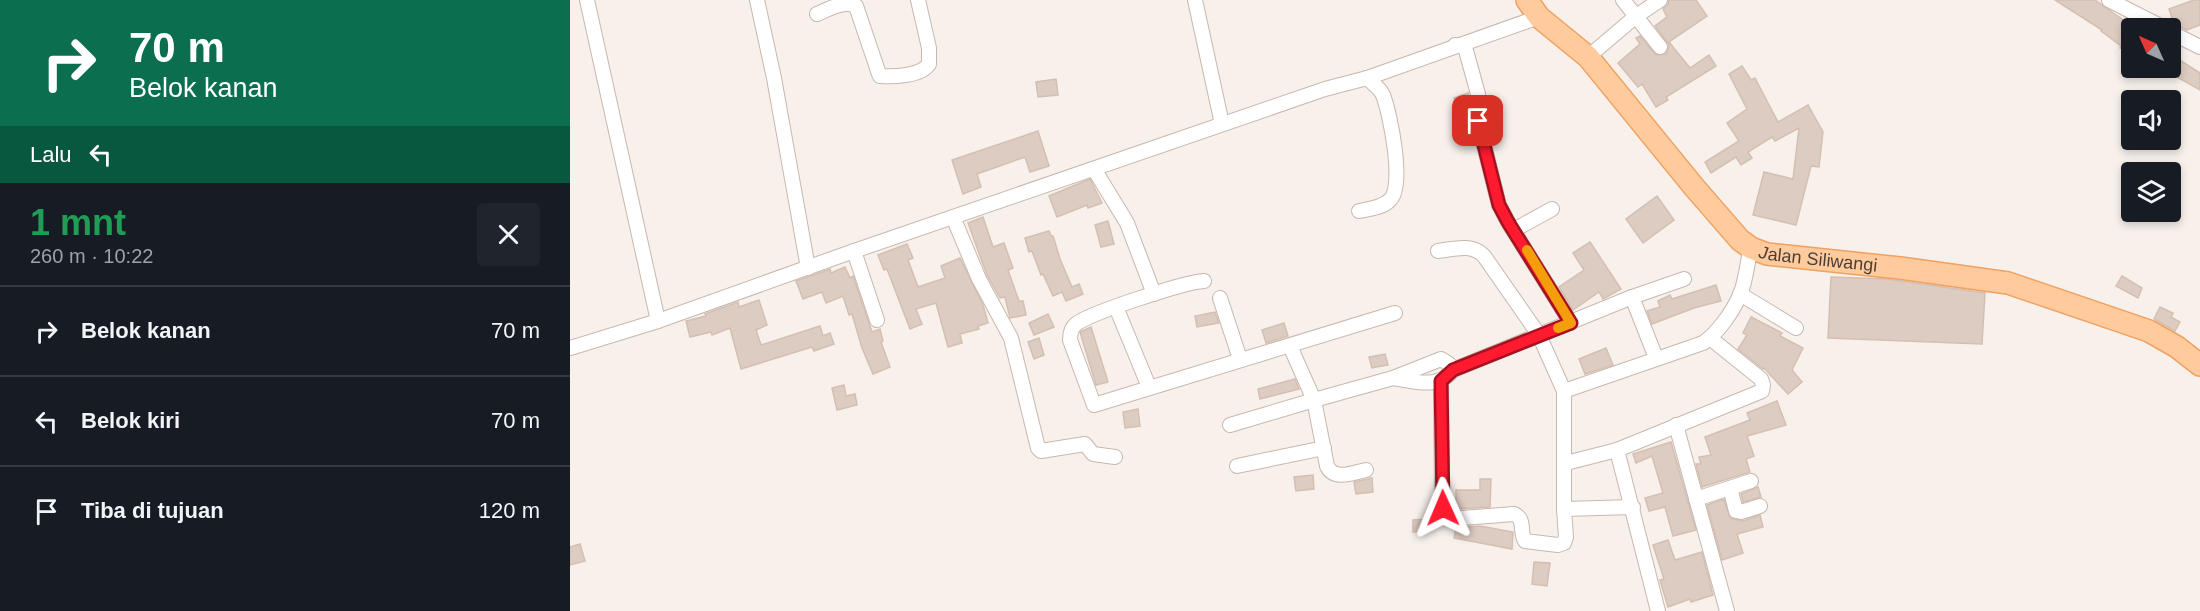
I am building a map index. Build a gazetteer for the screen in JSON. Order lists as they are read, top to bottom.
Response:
{
  "streets": {
    "main road": ["Jalan Siliwangi"]
  },
  "north": "top left",
  "page": {
    "turn": ["70 m", "Belok kanan"],
    "then": "Lalu",
    "heading": ["1 mnt", "260 m · 10:22"],
    "list": [
      {
        "name": "Belok kanan",
        "value": "70 m"
      },
      {
        "name": "Belok kiri",
        "value": "70 m"
      },
      {
        "name": "Tiba di tujuan",
        "value": "120 m"
      }
    ]
  }
}
